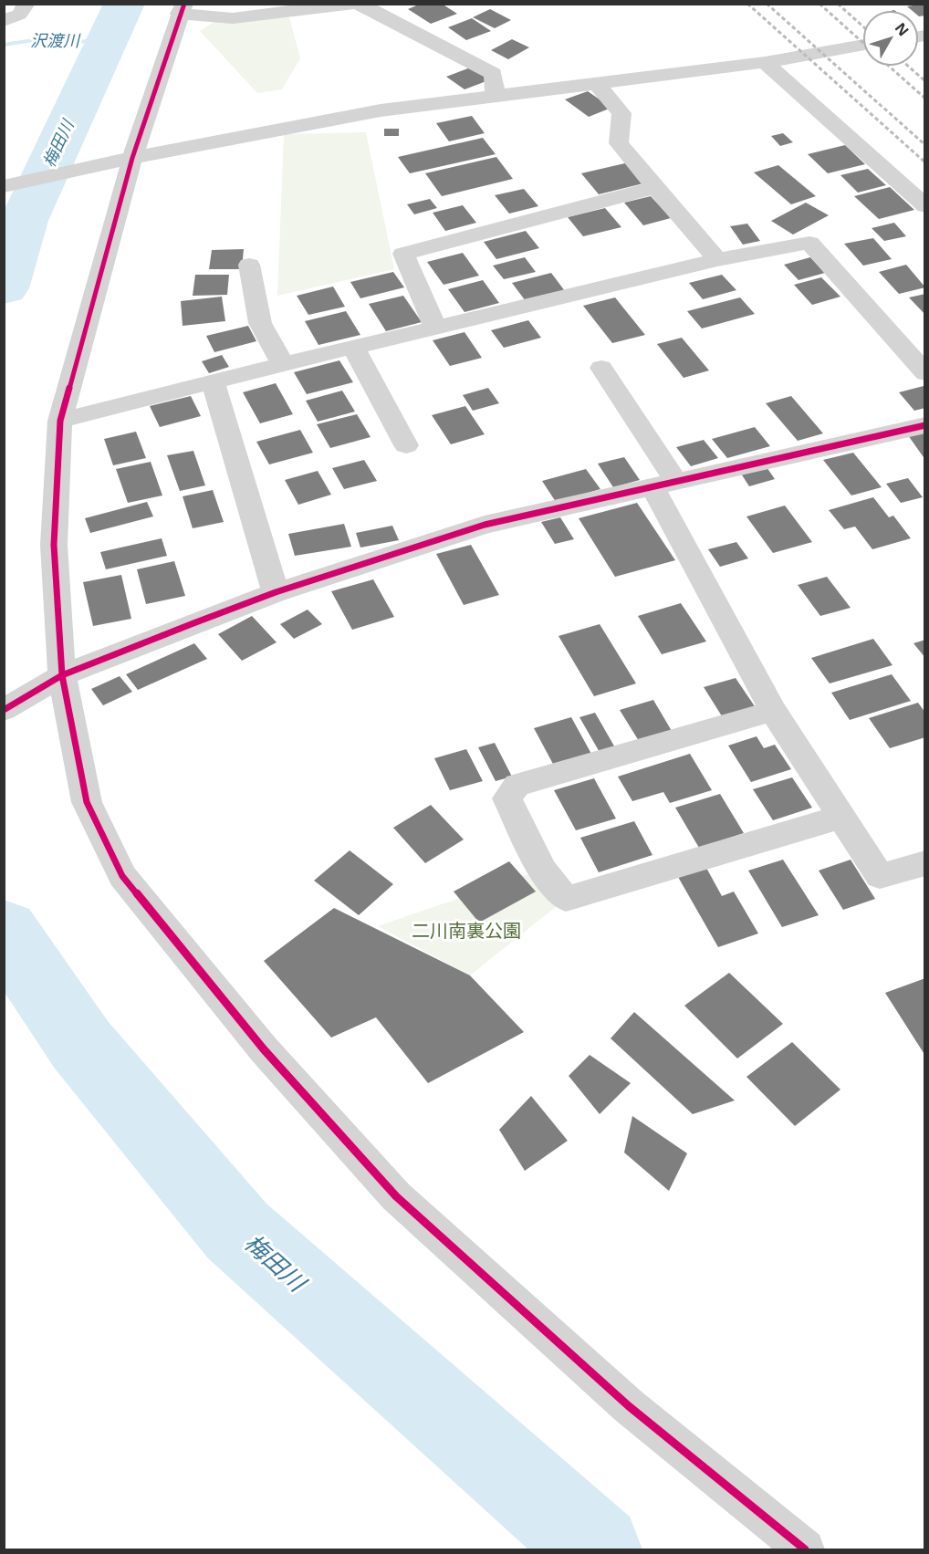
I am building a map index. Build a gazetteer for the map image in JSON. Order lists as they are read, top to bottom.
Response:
{
  "water": ["沢渡川", "梅田川"],
  "parks": ["二川南裏公園"],
  "north": "top right"
}
